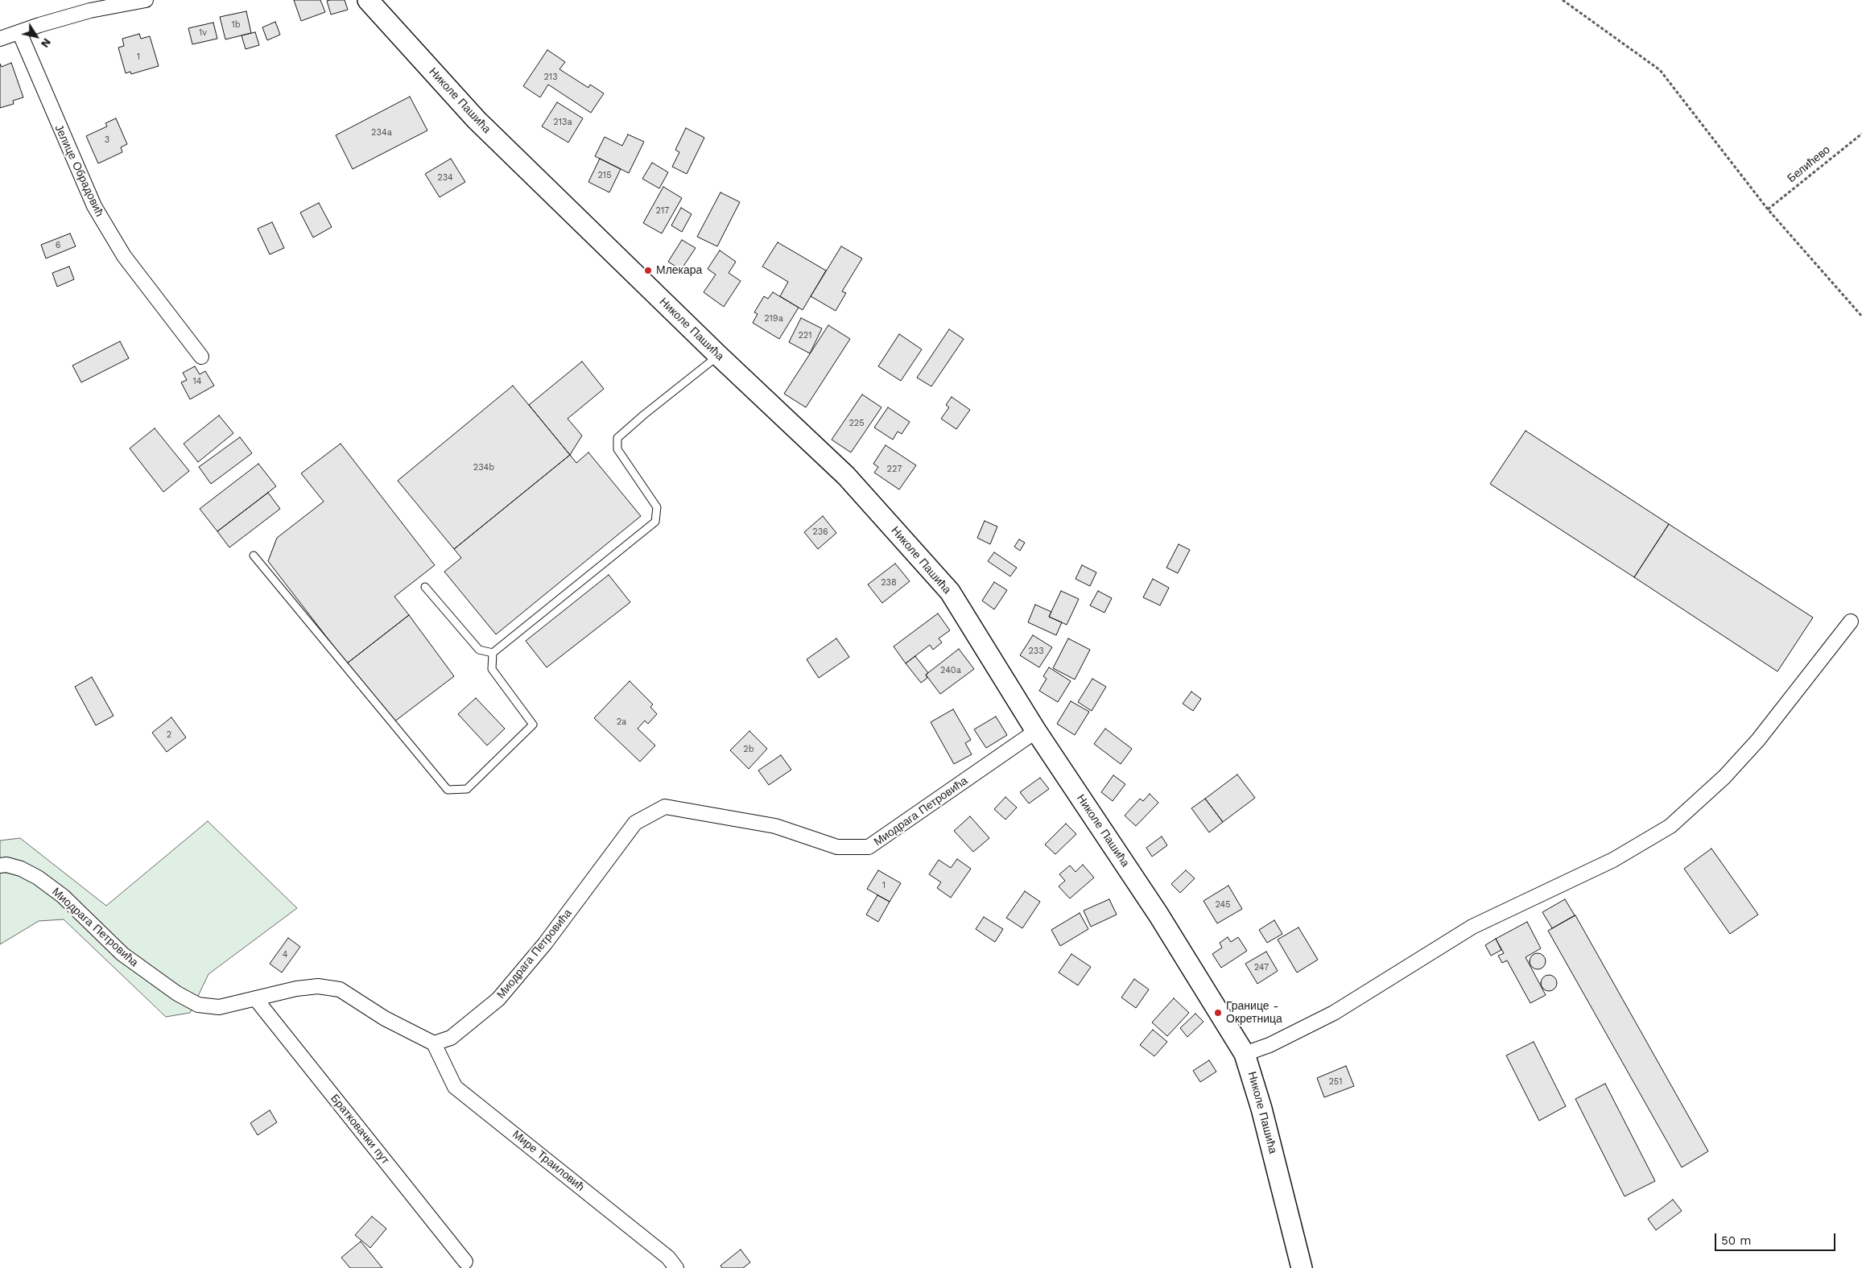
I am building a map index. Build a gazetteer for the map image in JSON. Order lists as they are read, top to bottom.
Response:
{
  "streets": {
    "street": [
      "Николе Пашића",
      "Јелице Обрадовић",
      "Миодрага Петровића",
      "Братковачки пут",
      "Мире Траиловић"
    ],
    "path": ["Белићево"]
  },
  "crossings": [
    ["Николе Пашића", "Миодрага Петровића"],
    ["Миодрага Петровића", "Братковачки пут"],
    ["Миодрага Петровића", "Мире Траиловић"]
  ],
  "places": ["Млекара", "Границе - Окретница"],
  "house_numbers": [
    "1b",
    "1v",
    "1",
    "213",
    "213a",
    "234a",
    "3",
    "215",
    "234",
    "217",
    "6",
    "219a",
    "221",
    "14",
    "225",
    "234b",
    "227",
    "236",
    "238",
    "233",
    "240a",
    "2a",
    "2",
    "2b",
    "1",
    "245",
    "4",
    "247",
    "251"
  ],
  "scale_bar": "50 m",
  "north": "bottom right"
}
